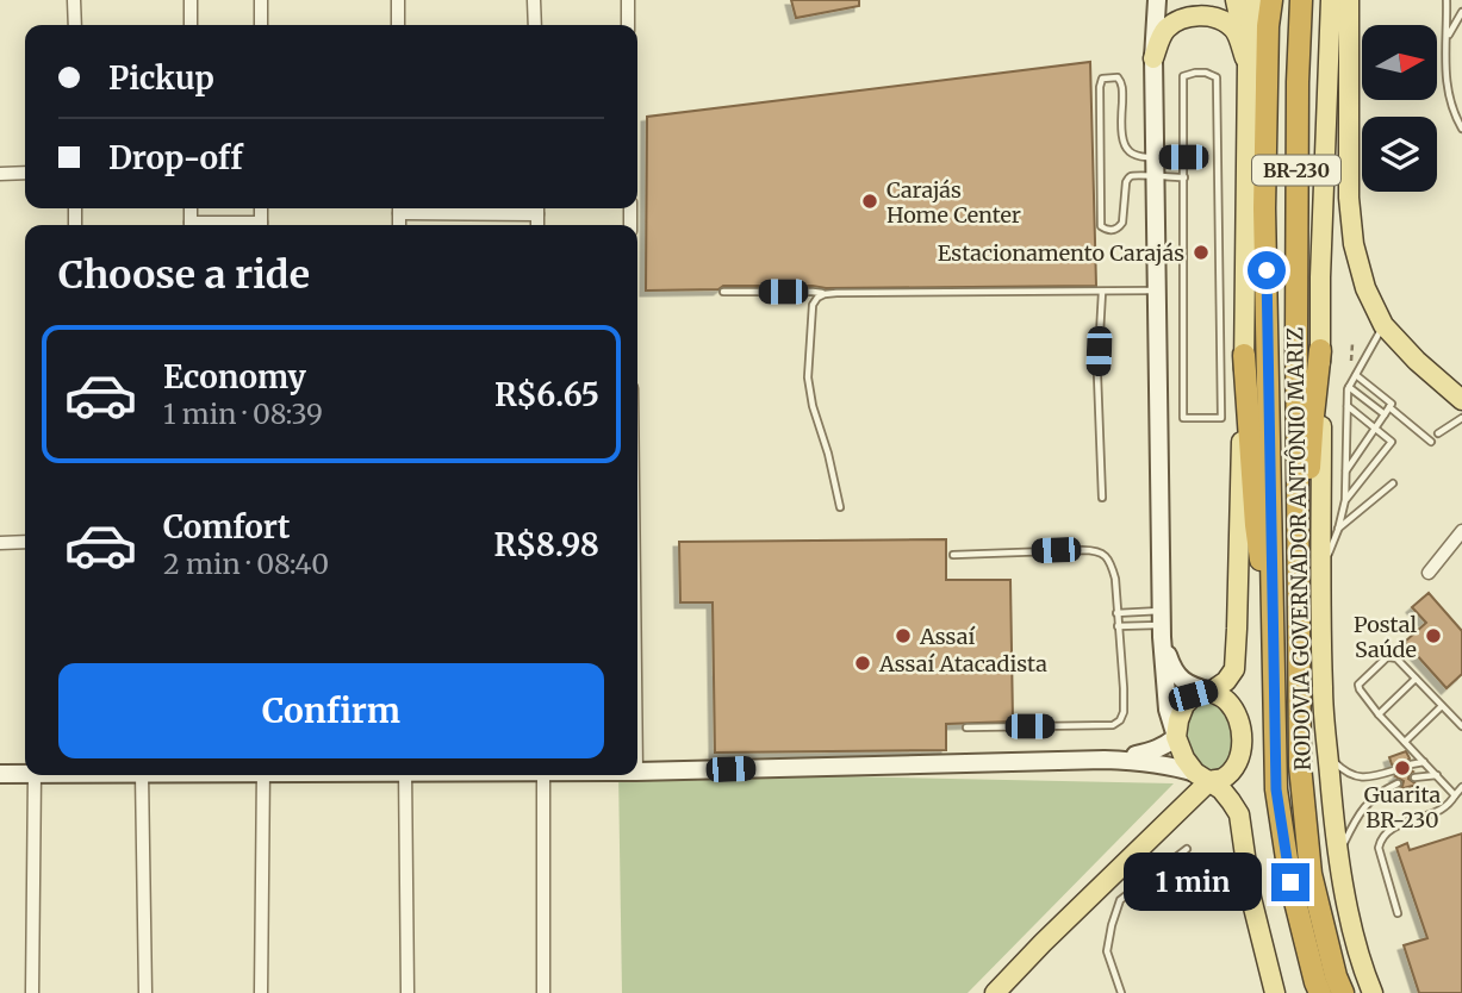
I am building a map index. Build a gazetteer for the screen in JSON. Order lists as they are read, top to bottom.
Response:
{
  "streets": {
    "highway": ["BR-230", "RODOVIA GOVERNADOR ANTÔNIO MARIZ"]
  },
  "places": [
    "Carajás Home Center",
    "Estacionamento Carajás",
    "Assaí",
    "Postal Saúde",
    "Assaí Atacadista",
    "Guarita BR-230"
  ],
  "north": "right",
  "page": {
    "banner": ["Pickup", "Drop-off"],
    "heading": "Choose a ride",
    "list": [
      {
        "name": "Economy",
        "note": "1 min · 08:39",
        "value": "R$6.65"
      },
      {
        "name": "Comfort",
        "note": "2 min · 08:40",
        "value": "R$8.98"
      }
    ],
    "buttons": "Confirm",
    "bubble": "1 min"
  }
}
